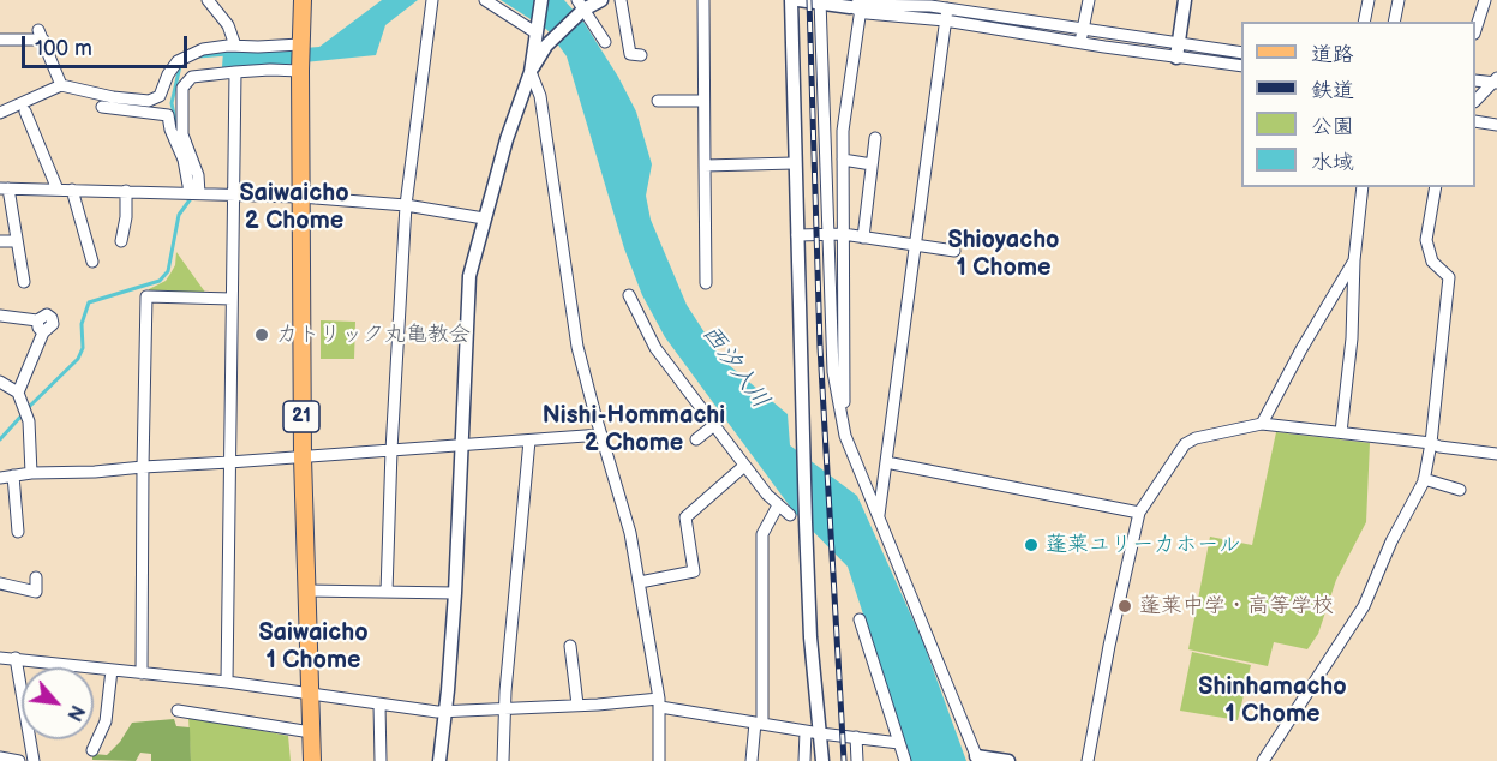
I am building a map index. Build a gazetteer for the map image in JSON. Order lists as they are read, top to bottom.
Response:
{
  "streets": {
    "main road": ["21"]
  },
  "districts": [
    "Saiwaicho 2 Chome",
    "Shioyacho 1 Chome",
    "Nishi-Hommachi 2 Chome",
    "Saiwaicho 1 Chome",
    "Shinhamacho 1 Chome"
  ],
  "water": ["西汐入川"],
  "places": ["カトリック丸亀教会", "蓬莱ユリーカホール", "蓬莱中学・高等学校"],
  "legend": [
    "道路",
    "鉄道",
    "公園",
    "水域"
  ],
  "scale_bar": "100 m",
  "north": "bottom right"
}
